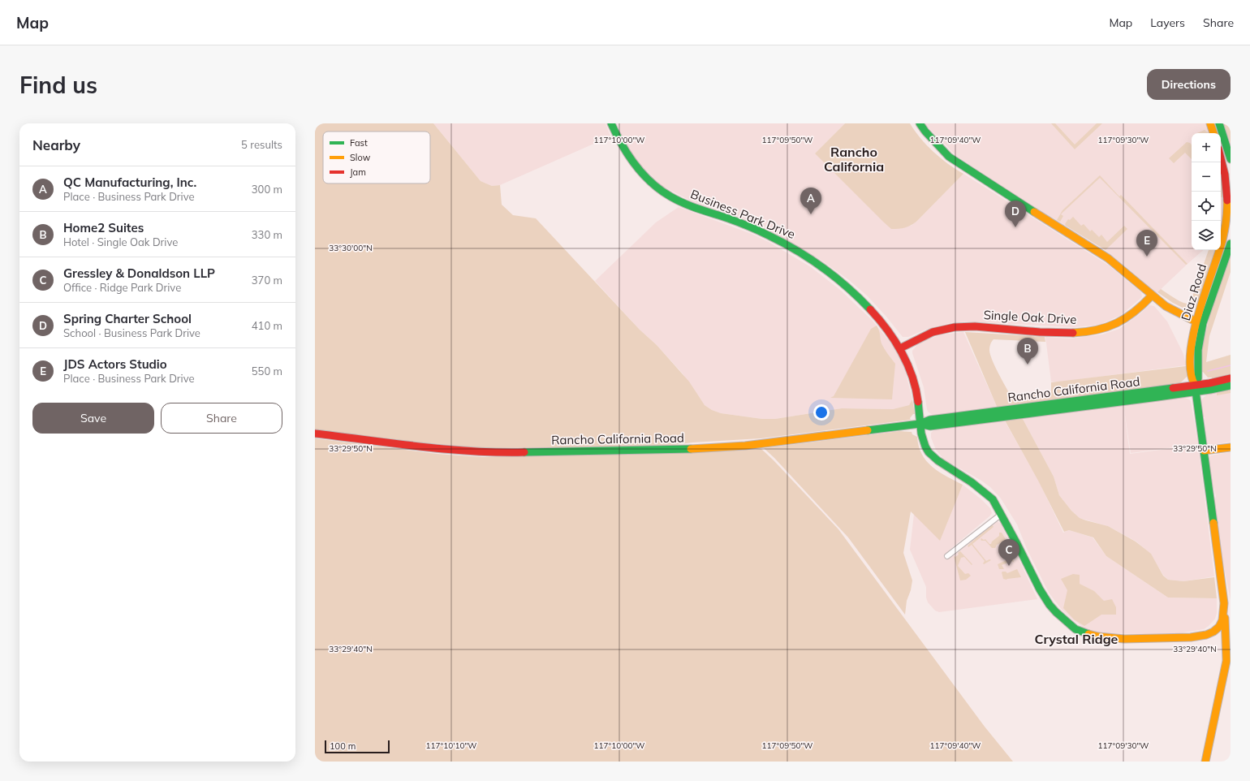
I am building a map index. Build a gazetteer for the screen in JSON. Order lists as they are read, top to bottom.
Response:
{
  "streets": {
    "street": [
      "Business Park Drive",
      "Diaz Road",
      "Single Oak Drive",
      "Rancho California Road"
    ]
  },
  "crossings": [
    ["Business Park Drive", "Single Oak Drive"],
    ["Business Park Drive", "Rancho California Road"],
    ["Diaz Road", "Rancho California Road"]
  ],
  "districts": ["Rancho California", "Crystal Ridge"],
  "legend": ["Fast", "Slow", "Jam"],
  "scale_bar": "100 m",
  "page": {
    "header": "Map",
    "nav": ["Map", "Layers", "Share"],
    "buttons": [
      "Directions",
      ["Save", "Share"]
    ],
    "title": "Find us",
    "heading": ["Nearby", "5 results"],
    "map_buttons": ["+", "−"],
    "list": [
      {
        "mark": "A",
        "name": "QC Manufacturing, Inc.",
        "note": "Place · Business Park Drive",
        "value": "300 m"
      },
      {
        "mark": "B",
        "name": "Home2 Suites",
        "note": "Hotel · Single Oak Drive",
        "value": "330 m"
      },
      {
        "mark": "C",
        "name": "Gressley & Donaldson LLP",
        "note": "Office · Ridge Park Drive",
        "value": "370 m"
      },
      {
        "mark": "D",
        "name": "Spring Charter School",
        "note": "School · Business Park Drive",
        "value": "410 m"
      },
      {
        "mark": "E",
        "name": "JDS Actors Studio",
        "note": "Place · Business Park Drive",
        "value": "550 m"
      }
    ],
    "pins": [
      "A",
      "D",
      "E",
      "B",
      "C"
    ],
    "scale": "100 m"
  },
  "coordinates": [
    "117°10'00\"W",
    "117°09'50\"W",
    "117°09'40\"W",
    "117°09'30\"W",
    "33°30'00\"N",
    "33°29'50\"N",
    "33°29'40\"N",
    "117°10'10\"W"
  ]
}
